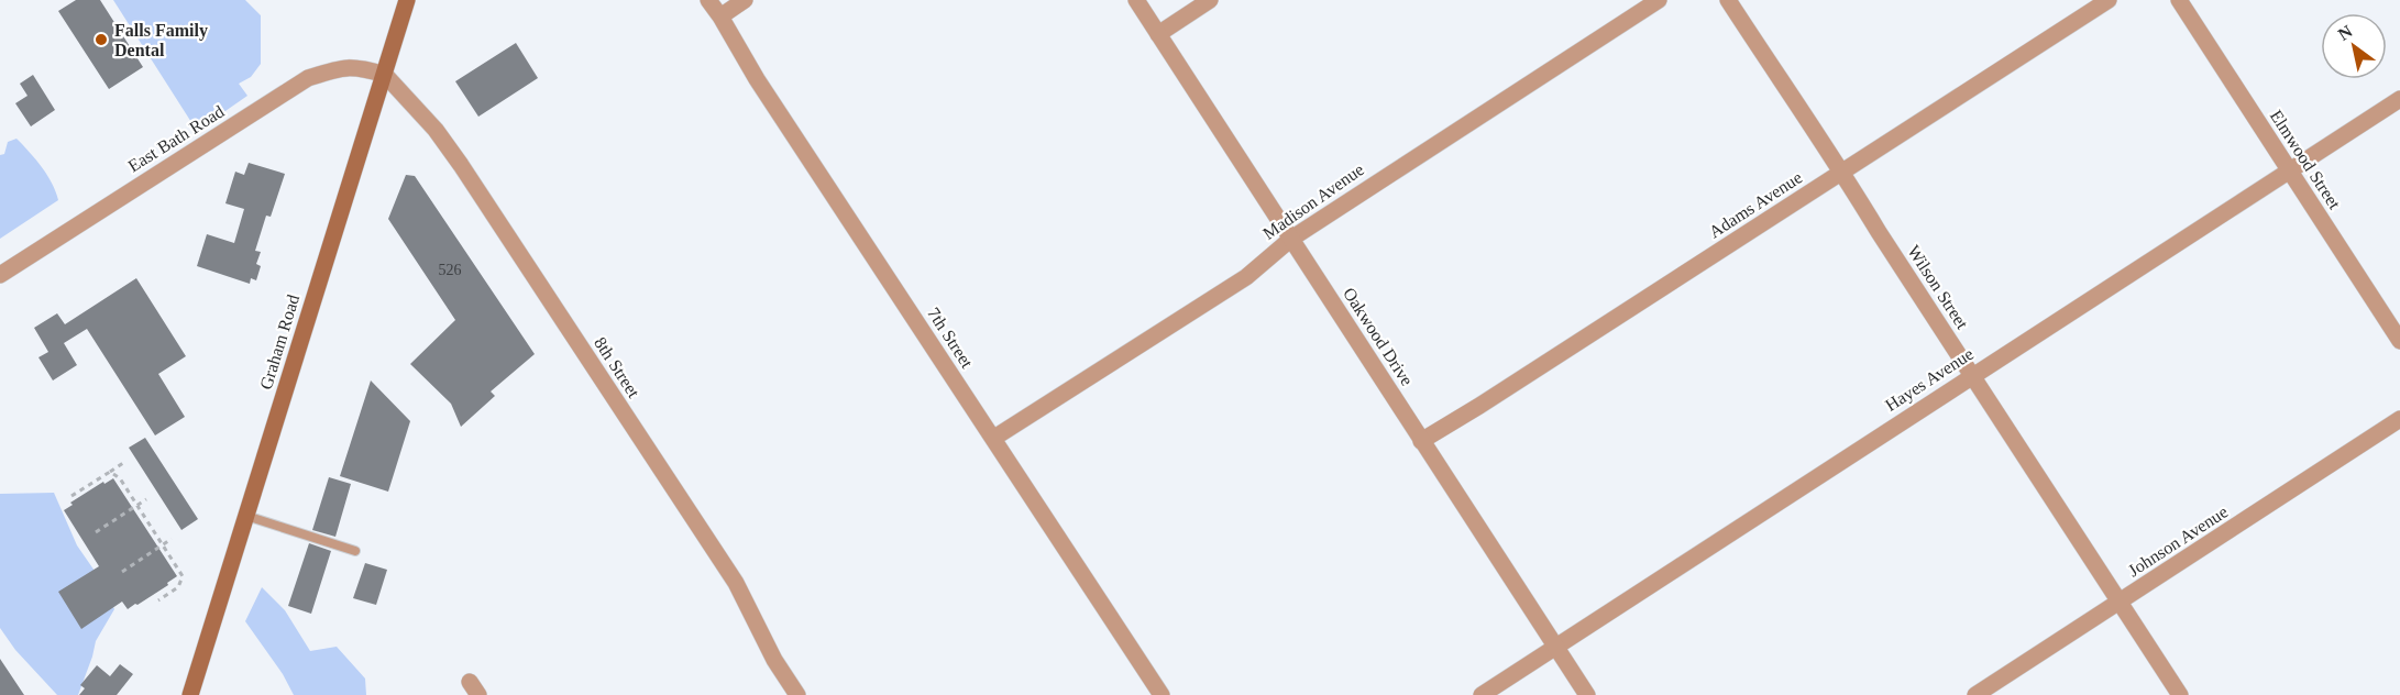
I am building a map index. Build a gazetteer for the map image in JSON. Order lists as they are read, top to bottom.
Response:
{
  "streets": {
    "main road": ["Graham Road"],
    "street": [
      "East Bath Road",
      "Elmwood Street",
      "Madison Avenue",
      "Adams Avenue",
      "Wilson Street",
      "Oakwood Drive",
      "7th Street",
      "8th Street",
      "Hayes Avenue",
      "Johnson Avenue"
    ]
  },
  "crossings": [
    ["East Bath Road", "Graham Road"],
    ["East Bath Road", "8th Street"],
    ["Elmwood Street", "Hayes Avenue"],
    ["Madison Avenue", "Oakwood Drive"],
    ["Madison Avenue", "7th Street"],
    ["Adams Avenue", "Wilson Street"],
    ["Adams Avenue", "Oakwood Drive"],
    ["Wilson Street", "Hayes Avenue"],
    ["Wilson Street", "Johnson Avenue"],
    ["Oakwood Drive", "Hayes Avenue"],
    ["Graham Road", "8th Street"]
  ],
  "places": ["Falls Family Dental"],
  "house_numbers": ["526"],
  "north": "top left"
}
